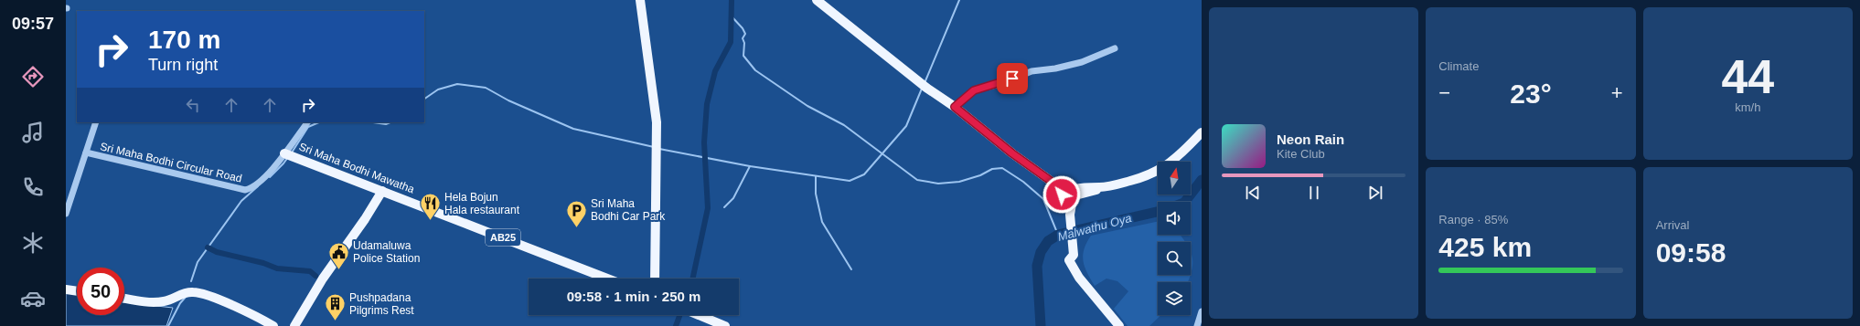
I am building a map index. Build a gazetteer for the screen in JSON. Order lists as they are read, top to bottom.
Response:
{
  "streets": {
    "main road": ["Sri Maha Bodhi Mawatha", "AB25"],
    "street": ["Sri Maha Bodhi Circular Road"]
  },
  "crossings": [
    ["Sri Maha Bodhi Circular Road", "Sri Maha Bodhi Mawatha"]
  ],
  "water": ["Malwathu Oya"],
  "places": {
    "restaurant": ["Hela Bojun Hala restaurant"],
    "parking": ["Sri Maha Bodhi Car Park"],
    "public building": ["Udamaluwa Police Station"],
    "building": ["Pushpadana Pilgrims Rest"]
  },
  "north": "top",
  "page": {
    "tabs": "09:57",
    "tile": [
      "Climate",
      ["44", "km/h"],
      ["Range · 85%", "425 km"],
      ["Arrival", "09:58"]
    ],
    "turn": ["170 m", "Turn right"],
    "heat": ["−", "23°", "+"],
    "song": ["Neon Rain", "Kite Club"],
    "limit": "50",
    "trip": "09:58 · 1 min · 250 m"
  }
}
